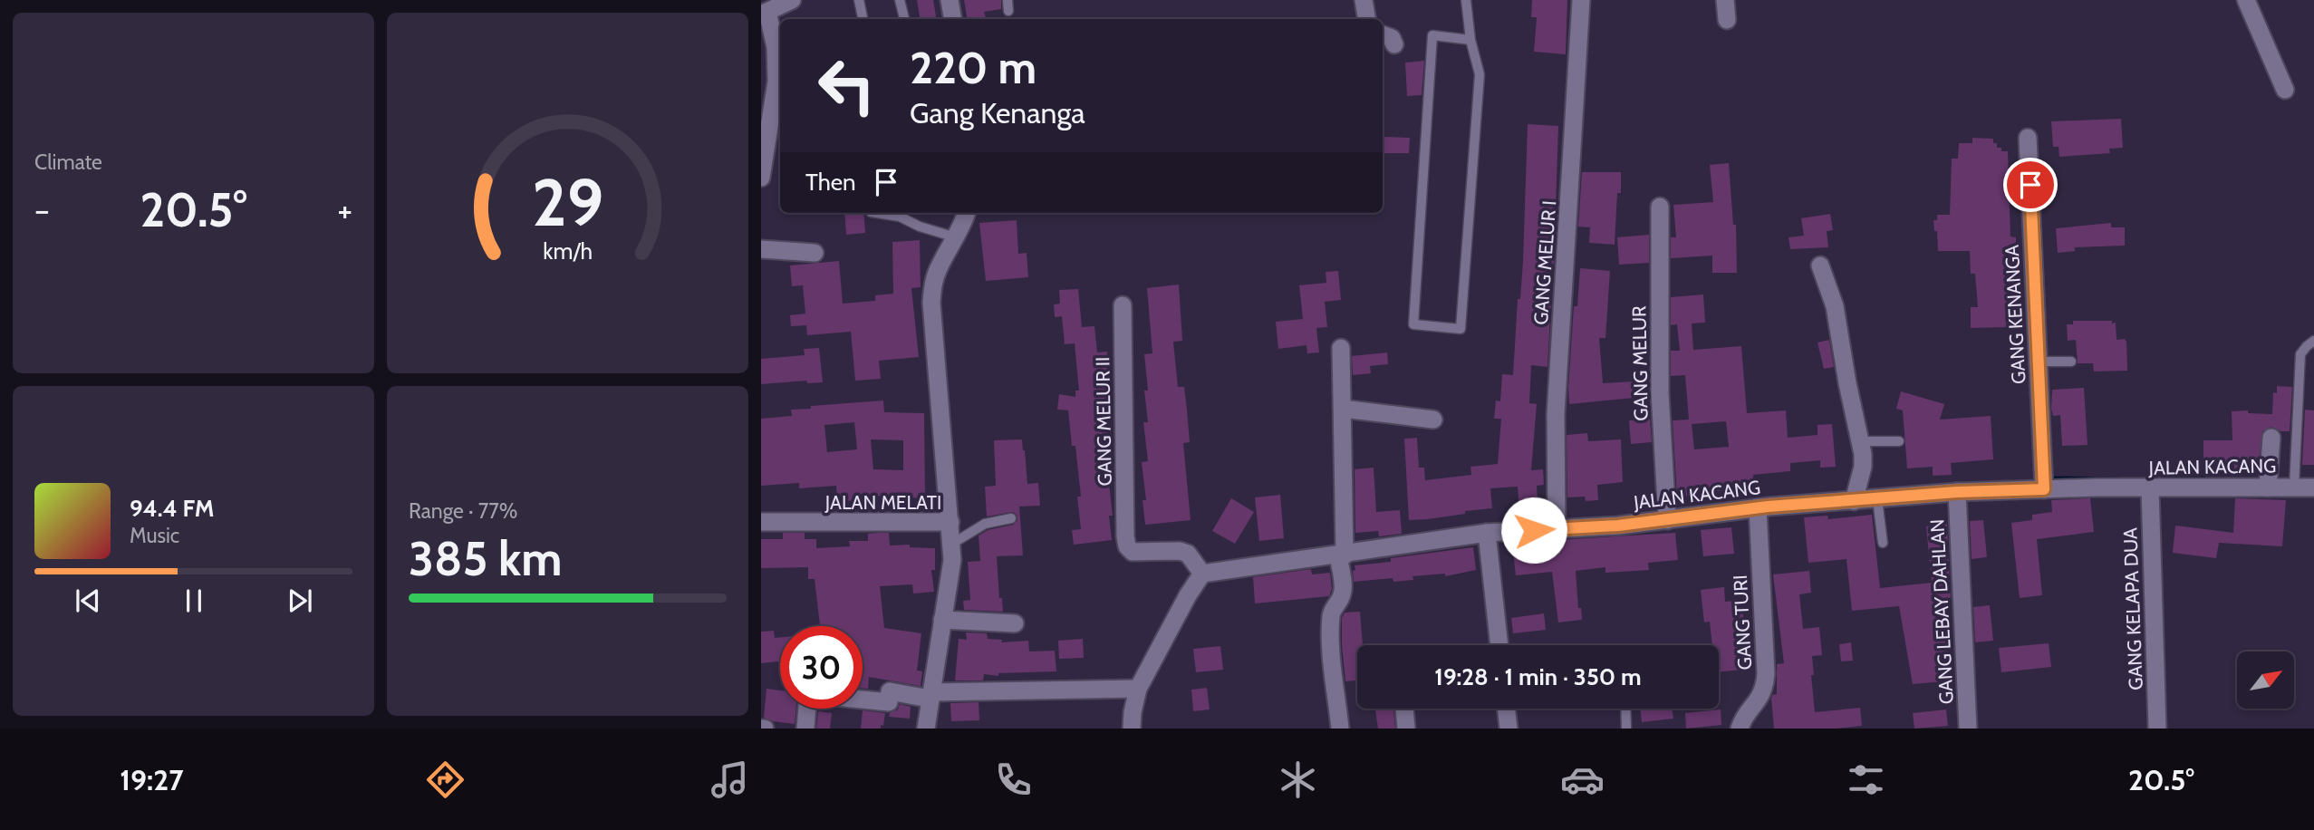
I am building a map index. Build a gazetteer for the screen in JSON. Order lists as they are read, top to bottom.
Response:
{
  "streets": {
    "street": [
      "GANG MELUR I",
      "GANG KENANGA",
      "GANG MELUR",
      "GANG MELUR II",
      "JALAN KACANG",
      "JALAN MELATI",
      "GANG KELAPA DUA",
      "GANG LEBAY DAHLAN",
      "GANG TURI"
    ]
  },
  "crossings": [
    ["GANG MELUR I", "JALAN KACANG"],
    ["GANG KENANGA", "JALAN KACANG"],
    ["GANG MELUR", "JALAN KACANG"],
    ["GANG MELUR II", "JALAN KACANG"],
    ["JALAN KACANG", "GANG KELAPA DUA"],
    ["JALAN KACANG", "GANG LEBAY DAHLAN"],
    ["JALAN KACANG", "GANG TURI"]
  ],
  "north": "top right",
  "page": {
    "tile": [
      "Climate",
      ["Range · 77%", "385 km"]
    ],
    "turn": ["220 m", "Gang Kenanga"],
    "then": "Then",
    "heat": ["−", "20.5°", "+"],
    "song": ["94.4 FM", "Music"],
    "limit": "30",
    "trip": "19:28 · 1 min · 350 m",
    "tabs": ["19:27", "20.5°"],
    "gauge": ["29", "km/h"]
  }
}
